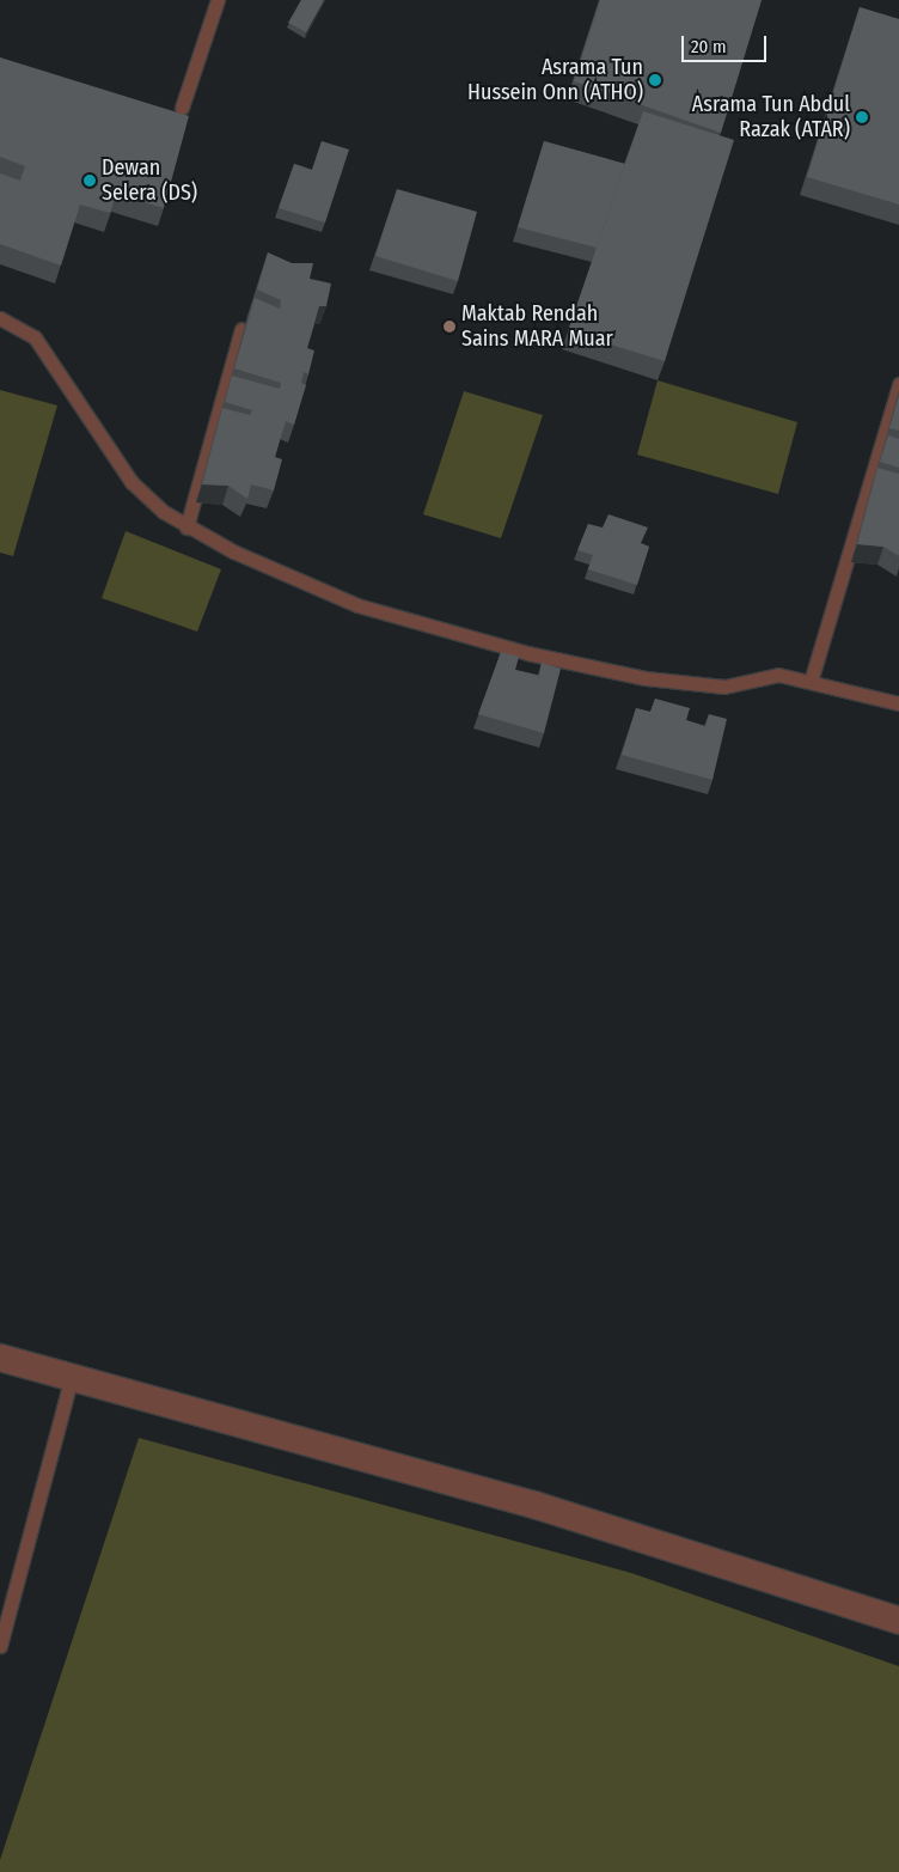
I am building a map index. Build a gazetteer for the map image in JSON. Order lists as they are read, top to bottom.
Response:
{
  "places": [
    "Asrama Tun Hussein Onn (ATHO)",
    "Asrama Tun Abdul Razak (ATAR)",
    "Dewan Selera (DS)",
    "Maktab Rendah Sains MARA Muar"
  ],
  "scale_bar": "20 m"
}
